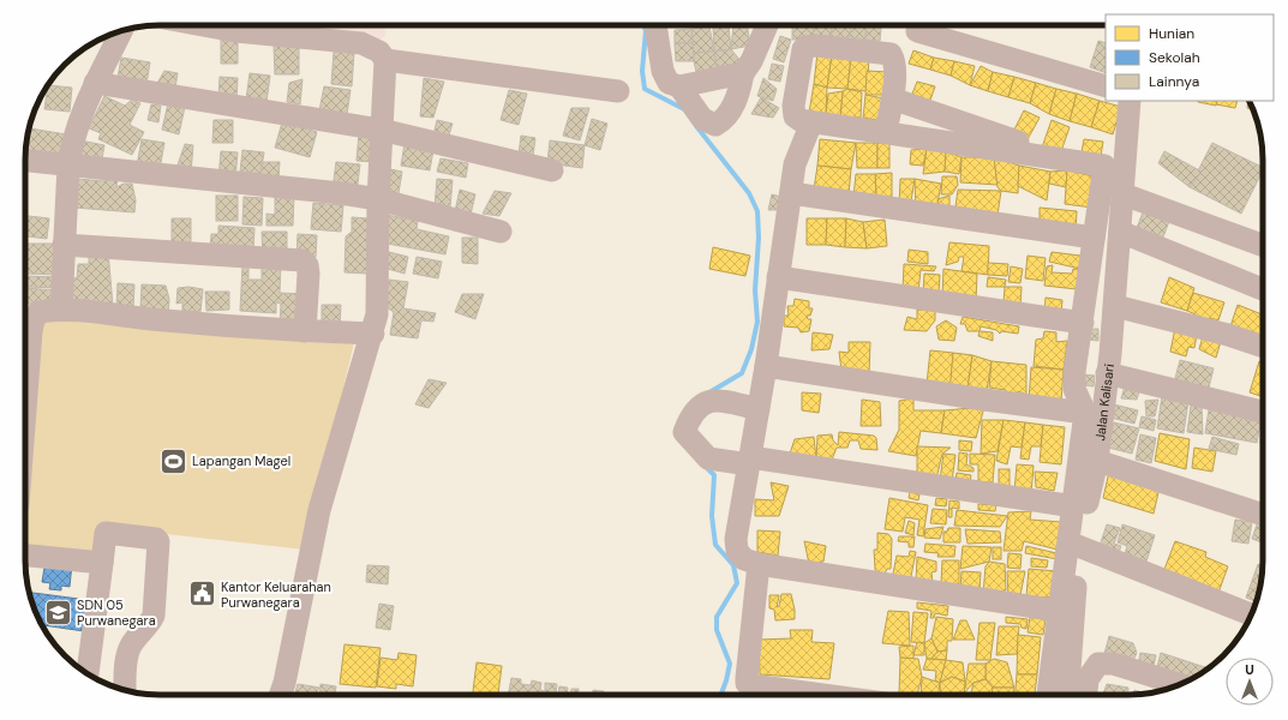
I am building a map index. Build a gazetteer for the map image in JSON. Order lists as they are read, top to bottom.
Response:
{
  "streets": {
    "street": ["Jalan Kalisari"]
  },
  "places": {
    "sports": ["Lapangan Magel"],
    "public building": ["Kantor Keluarahan Purwanegara"],
    "school or university": ["SDN 05 Purwanegara"]
  },
  "legend": ["Hunian", "Sekolah", "Lainnya"],
  "north": "top"
}
